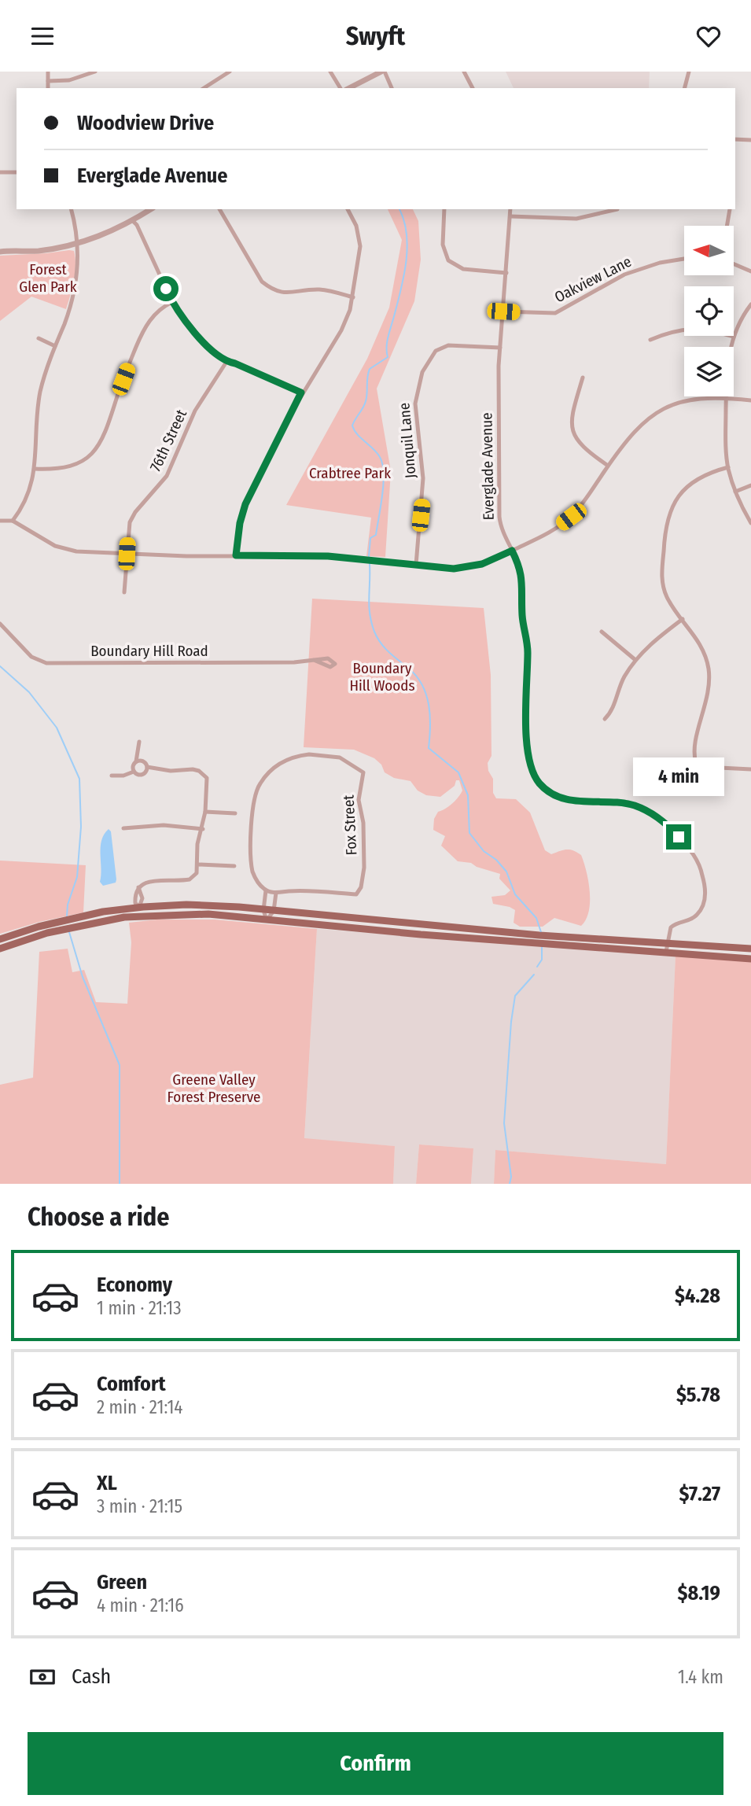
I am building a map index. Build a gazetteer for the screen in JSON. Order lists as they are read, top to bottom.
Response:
{
  "streets": {
    "street": [
      "Oakview Lane",
      "76th Street",
      "Jonquil Lane",
      "Everglade Avenue",
      "Boundary Hill Road",
      "Fox Street"
    ]
  },
  "crossings": [
    ["Oakview Lane", "Everglade Avenue"],
    ["Jonquil Lane", "Everglade Avenue"]
  ],
  "parks": [
    "Forest Glen Park",
    "Crabtree Park",
    "Boundary Hill Woods",
    "Greene Valley Forest Preserve"
  ],
  "north": "left",
  "page": {
    "header": "Swyft",
    "banner": ["Woodview Drive", "Everglade Avenue"],
    "bubble": "4 min",
    "heading": "Choose a ride",
    "list": [
      {
        "name": "Economy",
        "note": "1 min · 21:13",
        "value": "$4.28"
      },
      {
        "name": "Comfort",
        "note": "2 min · 21:14",
        "value": "$5.78"
      },
      {
        "name": "XL",
        "note": "3 min · 21:15",
        "value": "$7.27"
      },
      {
        "name": "Green",
        "note": "4 min · 21:16",
        "value": "$8.19"
      }
    ],
    "pay": ["Cash", "1.4 km"],
    "buttons": "Confirm"
  }
}
